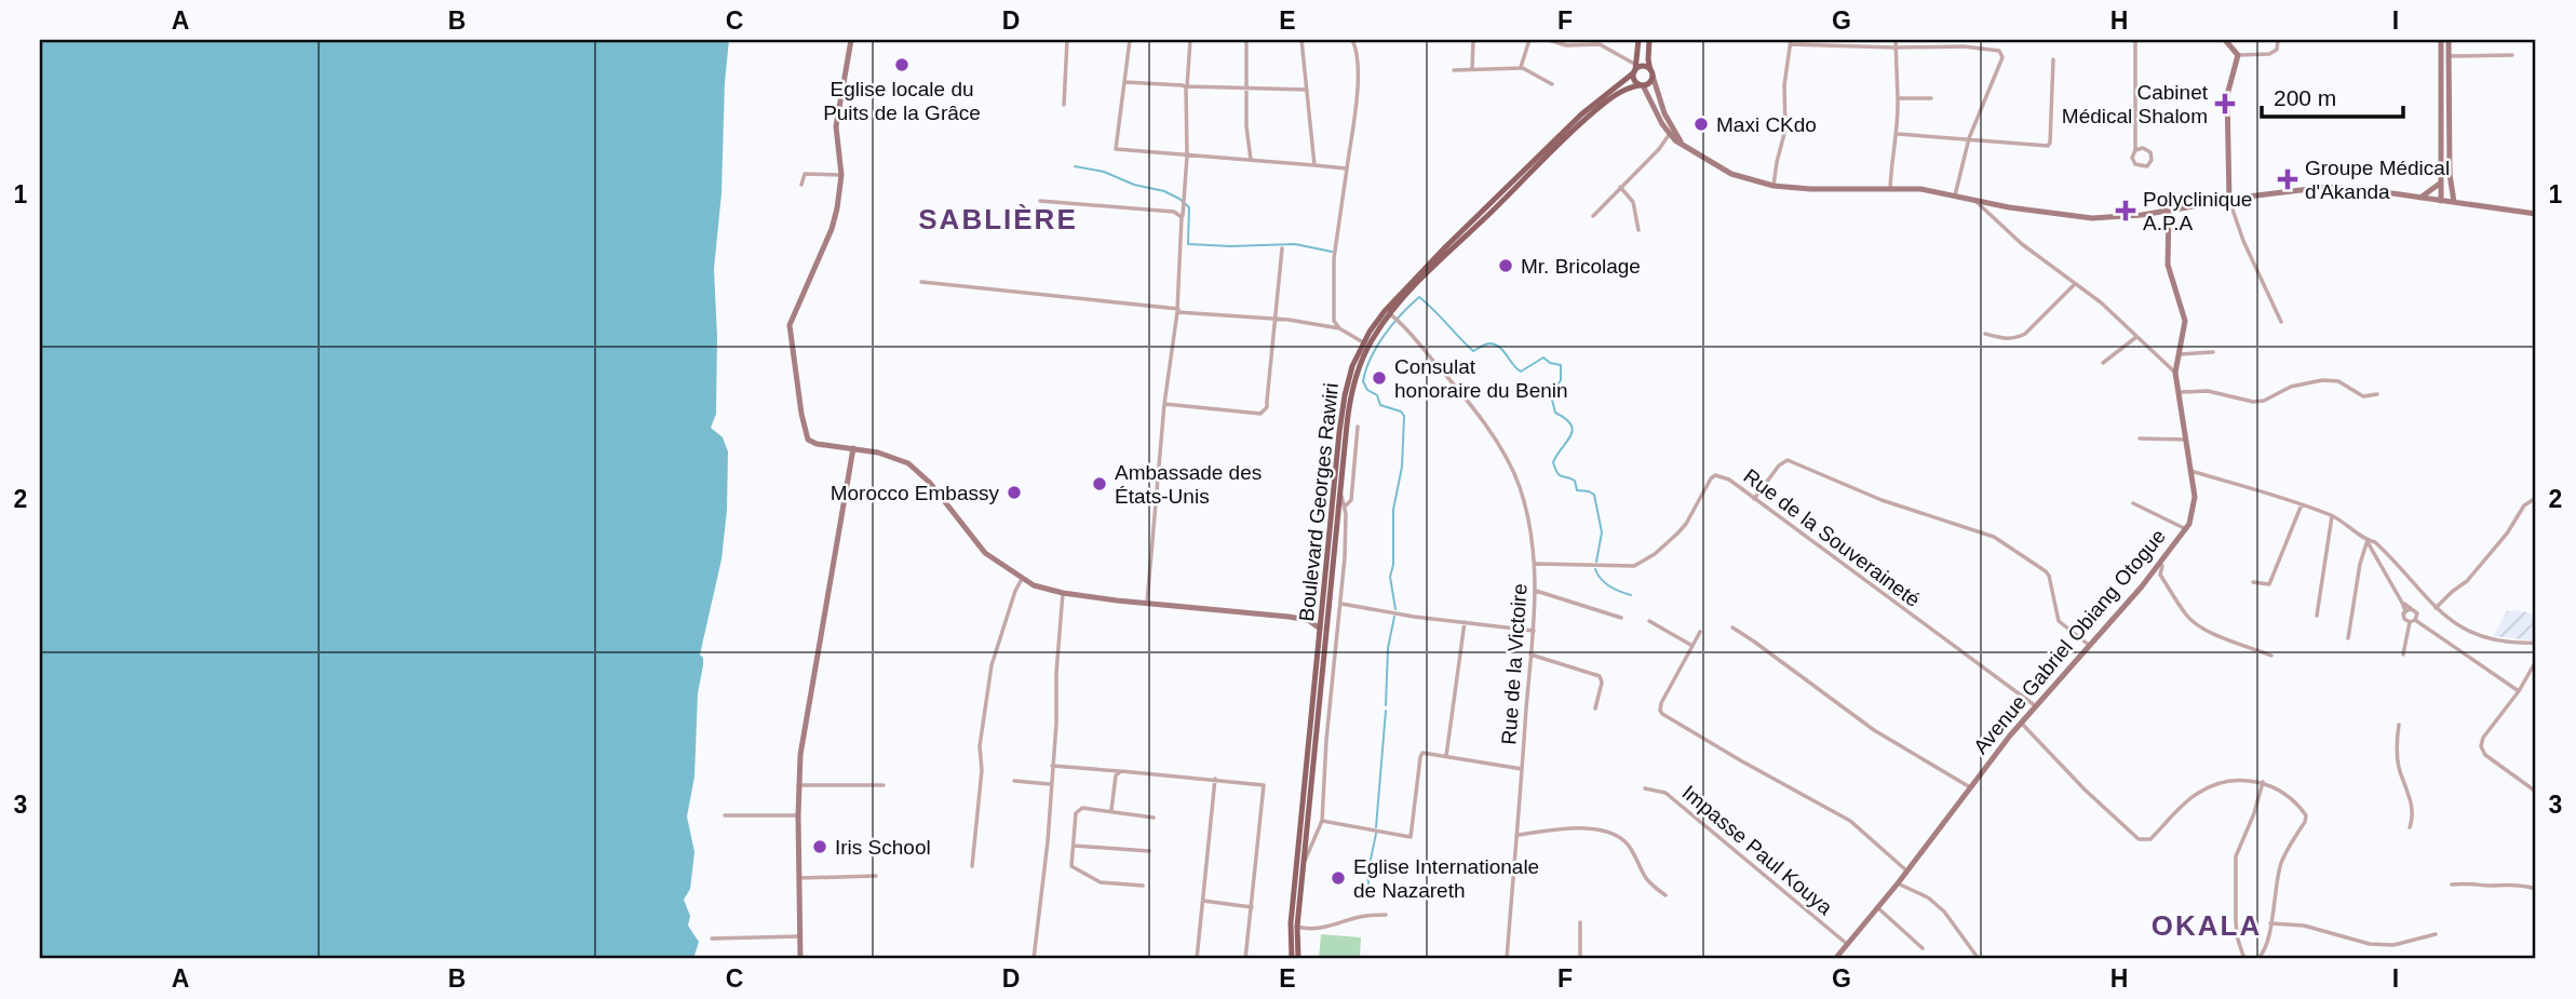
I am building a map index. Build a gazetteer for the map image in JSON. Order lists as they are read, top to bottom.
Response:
{
  "streets": {
    "main road": ["Boulevard Georges Rawiri"],
    "street": [
      "Rue de la Souveraineté",
      "Avenue Gabriel Obiang Otogue",
      "Rue de la Victoire",
      "Impasse Paul Kouya"
    ]
  },
  "crossings": [
    ["Boulevard Georges Rawiri", "Rue de la Victoire"],
    ["Rue de la Souveraineté", "Avenue Gabriel Obiang Otogue"],
    ["Rue de la Souveraineté", "Rue de la Victoire"],
    ["Avenue Gabriel Obiang Otogue", "Impasse Paul Kouya"]
  ],
  "districts": ["SABLIÈRE", "OKALA"],
  "places": {
    "other": [
      "Eglise locale du Puits de la Grâce",
      "Maxi CKdo",
      "Mr. Bricolage",
      "Consulat honoraire du Benin",
      "Ambassade des États-Unis",
      "Morocco Embassy",
      "Iris School",
      "Eglise Internationale de Nazareth"
    ],
    "health": ["Cabinet Médical Shalom", "Groupe Médical d'Akanda", "Polyclinique A.P.A"]
  },
  "scale_bar": "200 m",
  "grid": {
    "columns": [
      "A",
      "B",
      "C",
      "D",
      "E",
      "F",
      "G",
      "H",
      "I"
    ],
    "rows": ["1", "2", "3"]
  }
}
